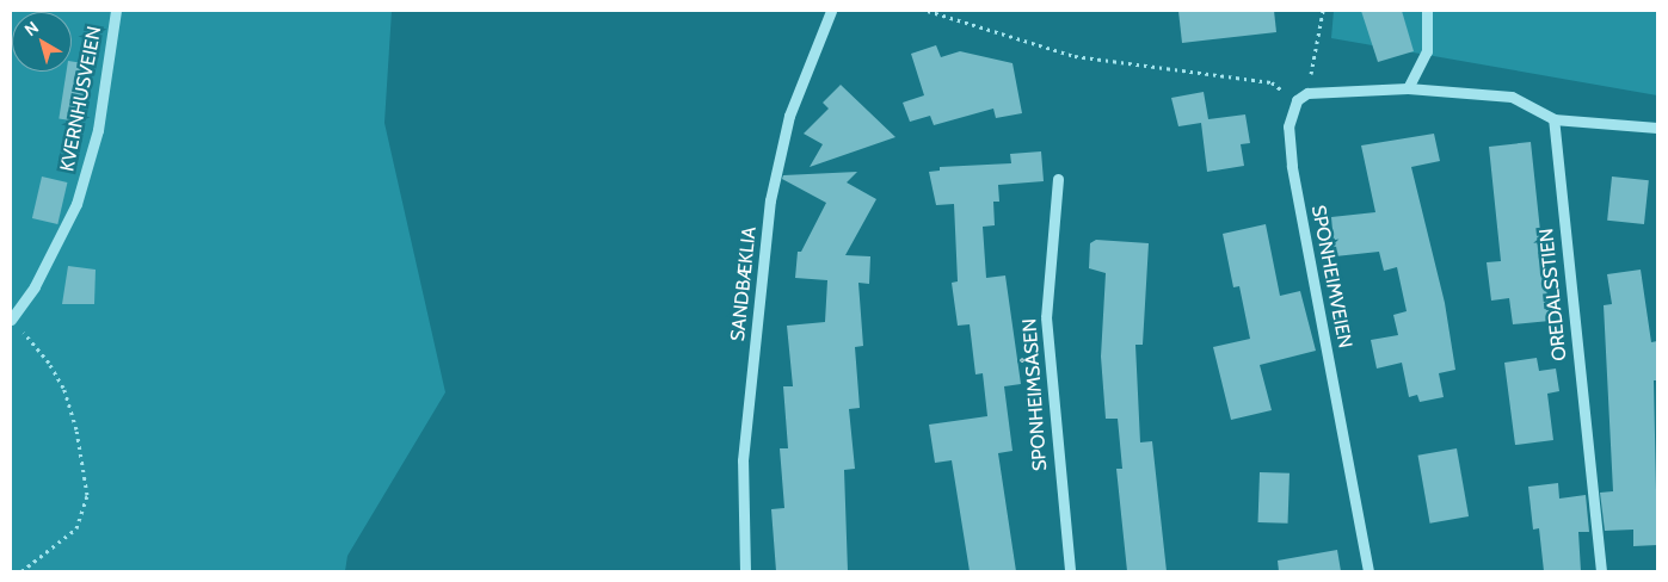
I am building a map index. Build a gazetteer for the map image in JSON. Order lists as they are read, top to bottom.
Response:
{
  "streets": {
    "street": [
      "KVERNHUSVEIEN",
      "SPONHEIMVEIEN",
      "SANDBÆKLIA",
      "OREDALSSTIEN",
      "SPONHEIMSÅSEN"
    ]
  },
  "north": "top left"
}
